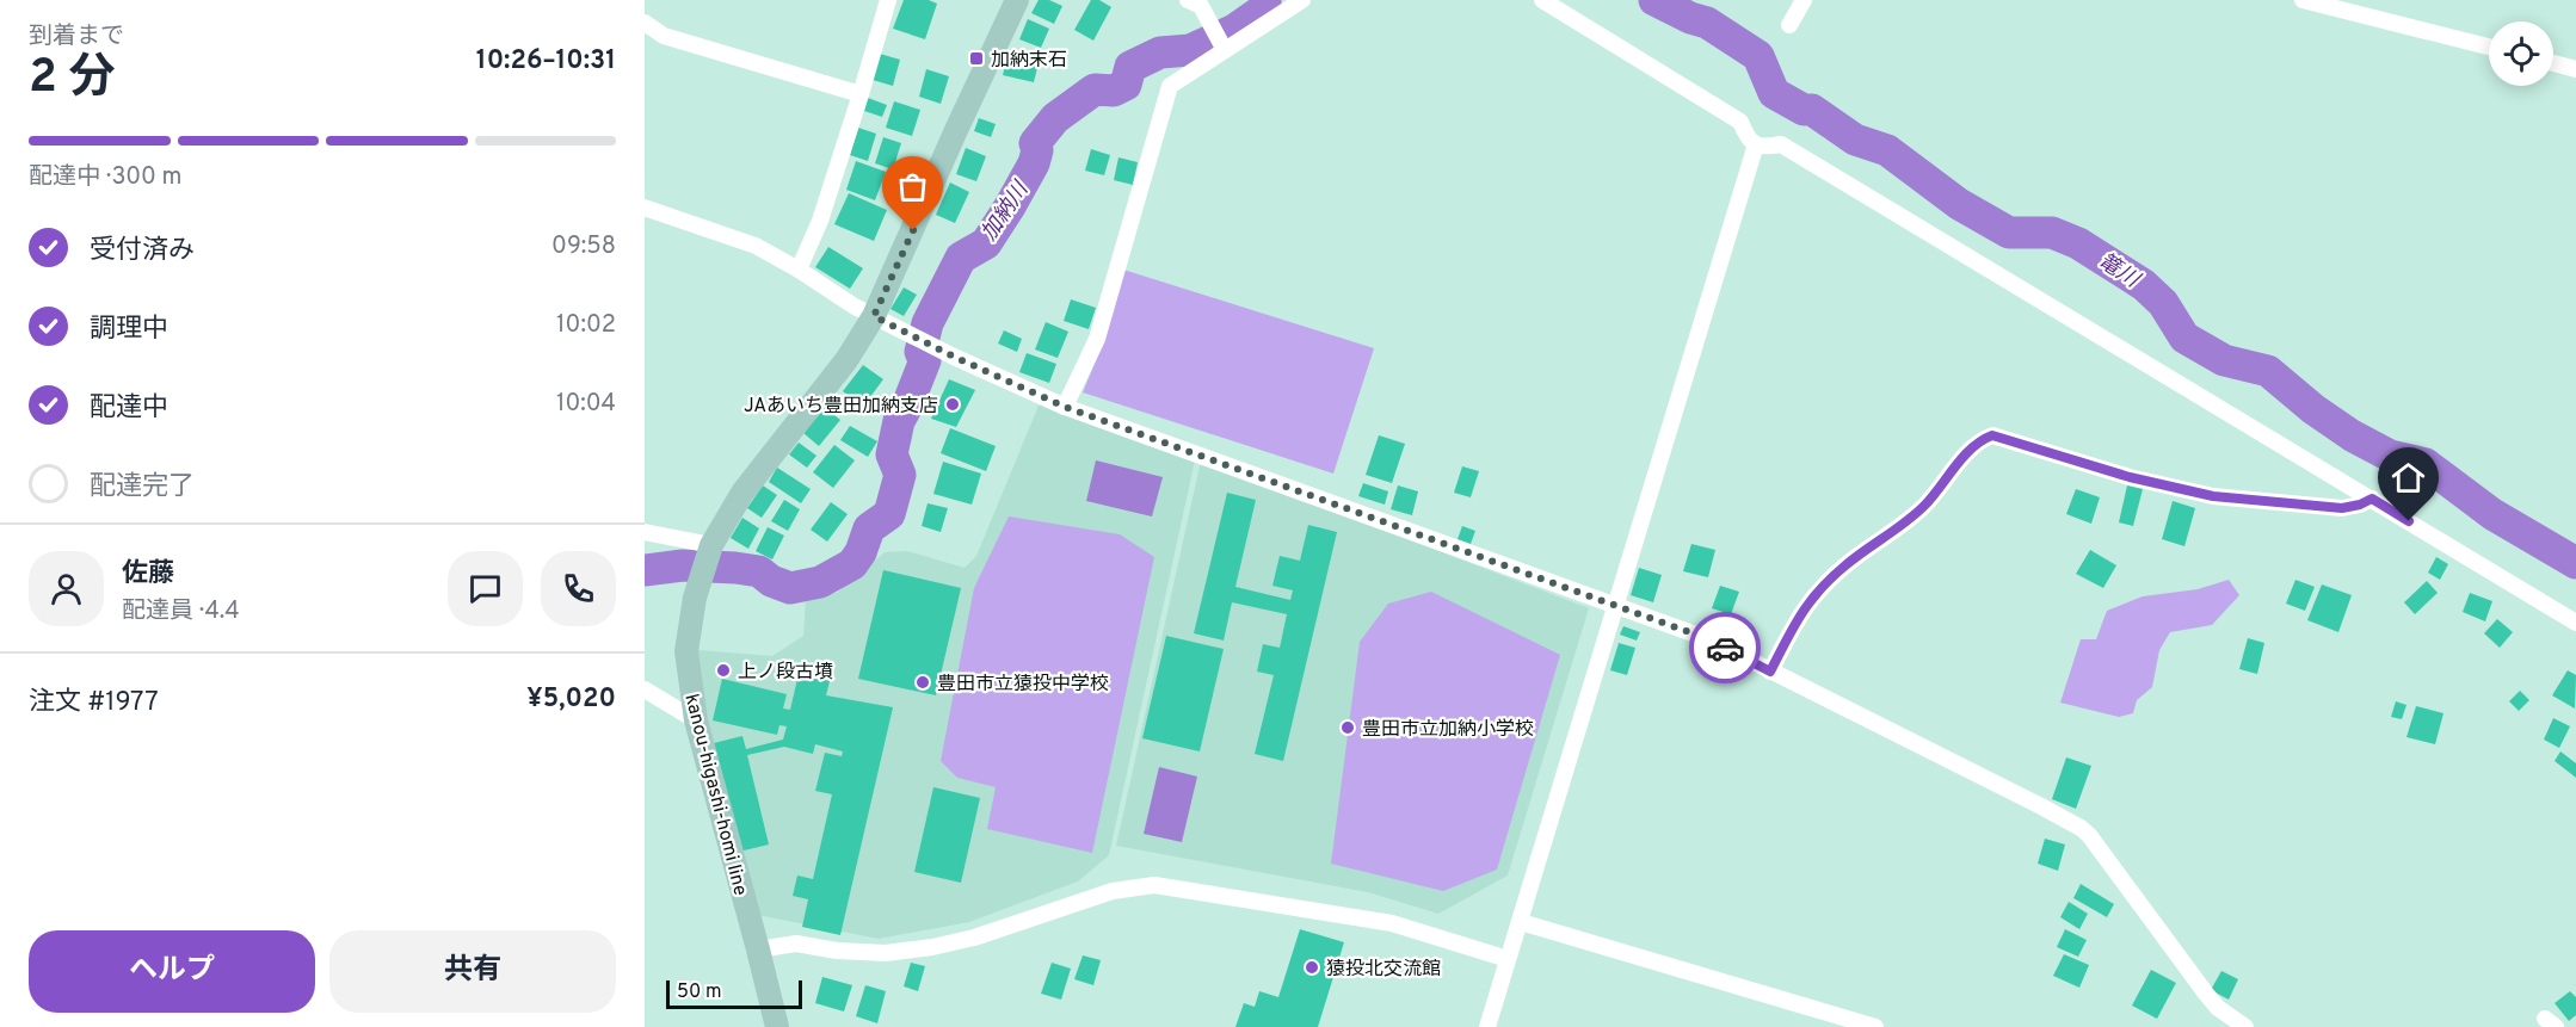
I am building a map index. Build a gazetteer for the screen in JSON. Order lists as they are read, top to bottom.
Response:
{
  "streets": {
    "main road": ["kanou-higashi-homi line"]
  },
  "water": ["加納川", "篭川"],
  "places": {
    "transit": ["加納末石"],
    "other": [
      "JAあいち豊田加納支店",
      "上ノ段古墳",
      "豊田市立猿投中学校",
      "豊田市立加納小学校",
      "猿投北交流館"
    ]
  },
  "scale_bar": "50 m",
  "page": {
    "heading": ["2 分", "到着まで", "10:26–10:31"],
    "panel": [
      "佐藤",
      "配達員 · 4.4",
      "注文 #1977",
      "¥5,020"
    ],
    "bar": "配達中 · 300 m",
    "list": [
      ["受付済み", "09:58"],
      ["調理中", "10:02"],
      ["配達中", "10:04"],
      "配達完了"
    ],
    "buttons": ["ヘルプ", "共有"],
    "scale": "50 m"
  }
}
